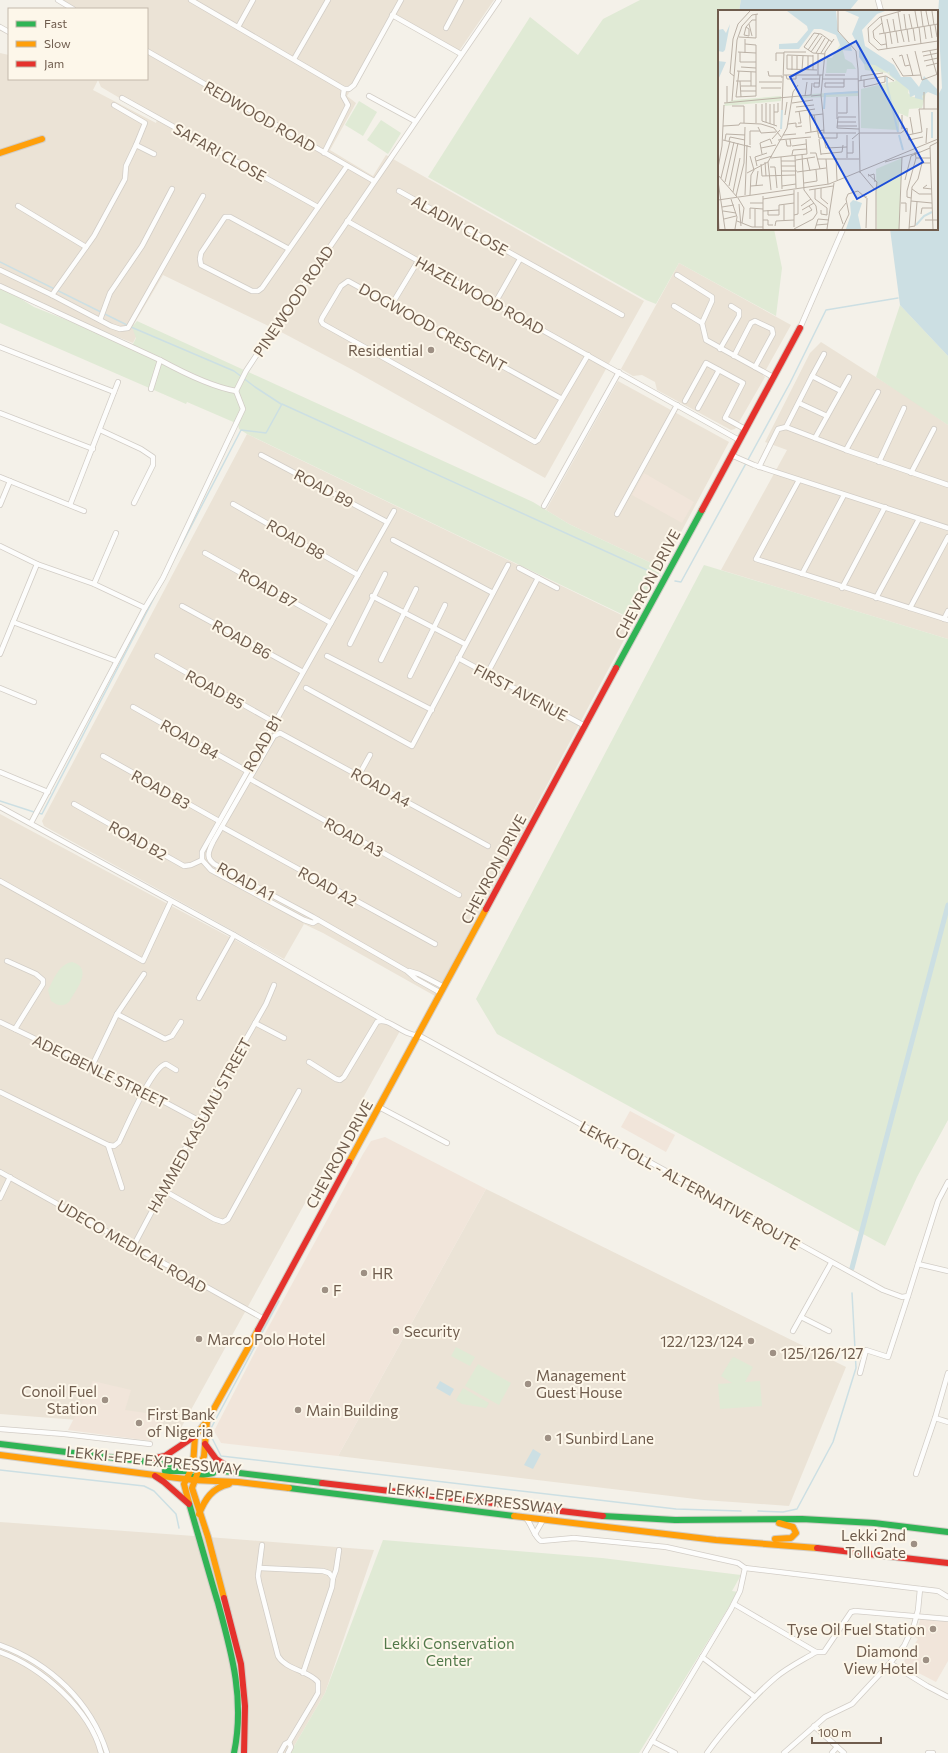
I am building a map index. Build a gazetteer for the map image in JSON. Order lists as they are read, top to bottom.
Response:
{
  "streets": {
    "main road": ["CHEVRON DRIVE", "LEKKI-EPE EXPRESSWAY"],
    "street": [
      "REDWOOD ROAD",
      "SAFARI CLOSE",
      "ALADIN CLOSE",
      "HAZELWOOD ROAD",
      "PINEWOOD ROAD",
      "DOGWOOD CRESCENT",
      "ROAD B9",
      "ROAD B8",
      "ROAD B7",
      "ROAD B6",
      "ROAD B5",
      "FIRST AVENUE",
      "ROAD B4",
      "ROAD B1",
      "ROAD A4",
      "ROAD B3",
      "ROAD A3",
      "ROAD B2",
      "ROAD A1",
      "ROAD A2",
      "ADEGBENLE STREET",
      "HAMMED KASUMU STREET",
      "LEKKI TOLL - ALTERNATIVE ROUTE",
      "UDECO MEDICAL ROAD"
    ]
  },
  "crossings": [
    ["REDWOOD ROAD", "PINEWOOD ROAD"],
    ["ALADIN CLOSE", "HAZELWOOD ROAD"],
    ["HAZELWOOD ROAD", "PINEWOOD ROAD"],
    ["HAZELWOOD ROAD", "CHEVRON DRIVE"],
    ["ROAD B9", "ROAD B1"],
    ["ROAD B8", "ROAD B1"],
    ["CHEVRON DRIVE", "FIRST AVENUE"],
    ["CHEVRON DRIVE", "ROAD A1"],
    ["CHEVRON DRIVE", "LEKKI TOLL - ALTERNATIVE ROUTE"],
    ["CHEVRON DRIVE", "UDECO MEDICAL ROAD"],
    ["CHEVRON DRIVE", "LEKKI-EPE EXPRESSWAY"],
    ["ROAD B7", "ROAD B1"],
    ["ROAD B6", "ROAD B1"],
    ["ROAD B5", "ROAD B1"],
    ["ROAD B4", "ROAD B1"],
    ["ROAD B1", "ROAD B3"],
    ["ROAD B1", "ROAD B2"],
    ["ROAD A4", "ROAD A1"],
    ["ROAD A3", "ROAD A1"],
    ["ROAD A1", "ROAD A2"],
    ["ADEGBENLE STREET", "HAMMED KASUMU STREET"],
    ["HAMMED KASUMU STREET", "UDECO MEDICAL ROAD"]
  ],
  "parks": ["Lekki Conservation Center"],
  "places": [
    "Residential",
    "HR",
    "F",
    "Security",
    "Marco Polo Hotel",
    "122/123/124",
    "125/126/127",
    "Management Guest House",
    "Conoil Fuel Station",
    "Main Building",
    "First Bank of Nigeria",
    "1 Sunbird Lane",
    "Lekki 2nd Toll Gate",
    "Tyse Oil Fuel Station",
    "Diamond View Hotel"
  ],
  "legend": ["Fast", "Slow", "Jam"],
  "scale_bar": "100 m"
}
